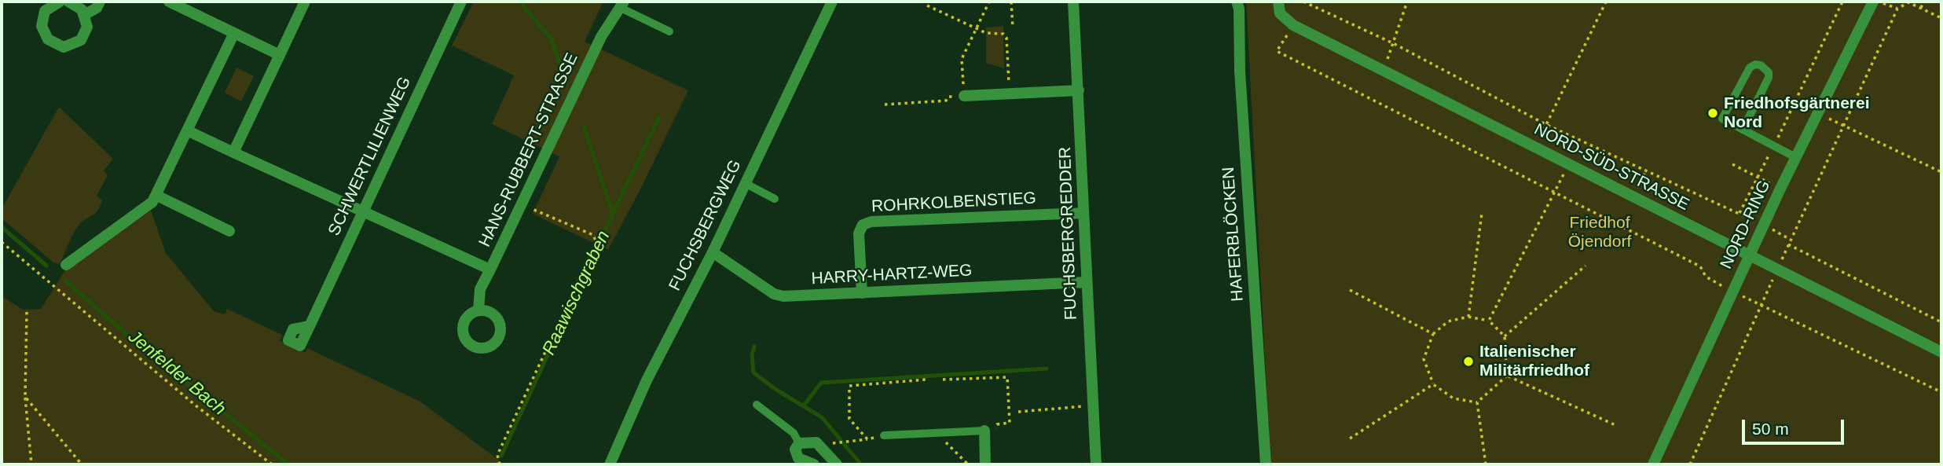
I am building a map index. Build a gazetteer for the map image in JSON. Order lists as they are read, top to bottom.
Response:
{
  "streets": {
    "street": [
      "HANS-RUBBERT-STRASSE",
      "SCHWERTLILIENWEG",
      "NORD-SÜD-STRASSE",
      "ROHRKOLBENSTIEG",
      "NORD-RING",
      "FUCHSBERGWEG",
      "FUCHSBERGREDDER",
      "HAFERBLÖCKEN",
      "HARRY-HARTZ-WEG"
    ]
  },
  "crossings": [
    ["HANS-RUBBERT-STRASSE", "SCHWERTLILIENWEG"],
    ["NORD-SÜD-STRASSE", "NORD-RING"],
    ["ROHRKOLBENSTIEG", "FUCHSBERGREDDER"],
    ["ROHRKOLBENSTIEG", "HARRY-HARTZ-WEG"],
    ["FUCHSBERGWEG", "HARRY-HARTZ-WEG"],
    ["FUCHSBERGREDDER", "HARRY-HARTZ-WEG"]
  ],
  "water": ["Raawischgraben", "Jenfelder Bach"],
  "parks": ["Friedhof Öjendorf"],
  "places": ["Friedhofsgärtnerei Nord", "Italienischer Militärfriedhof"],
  "scale_bar": "50 m"
}
